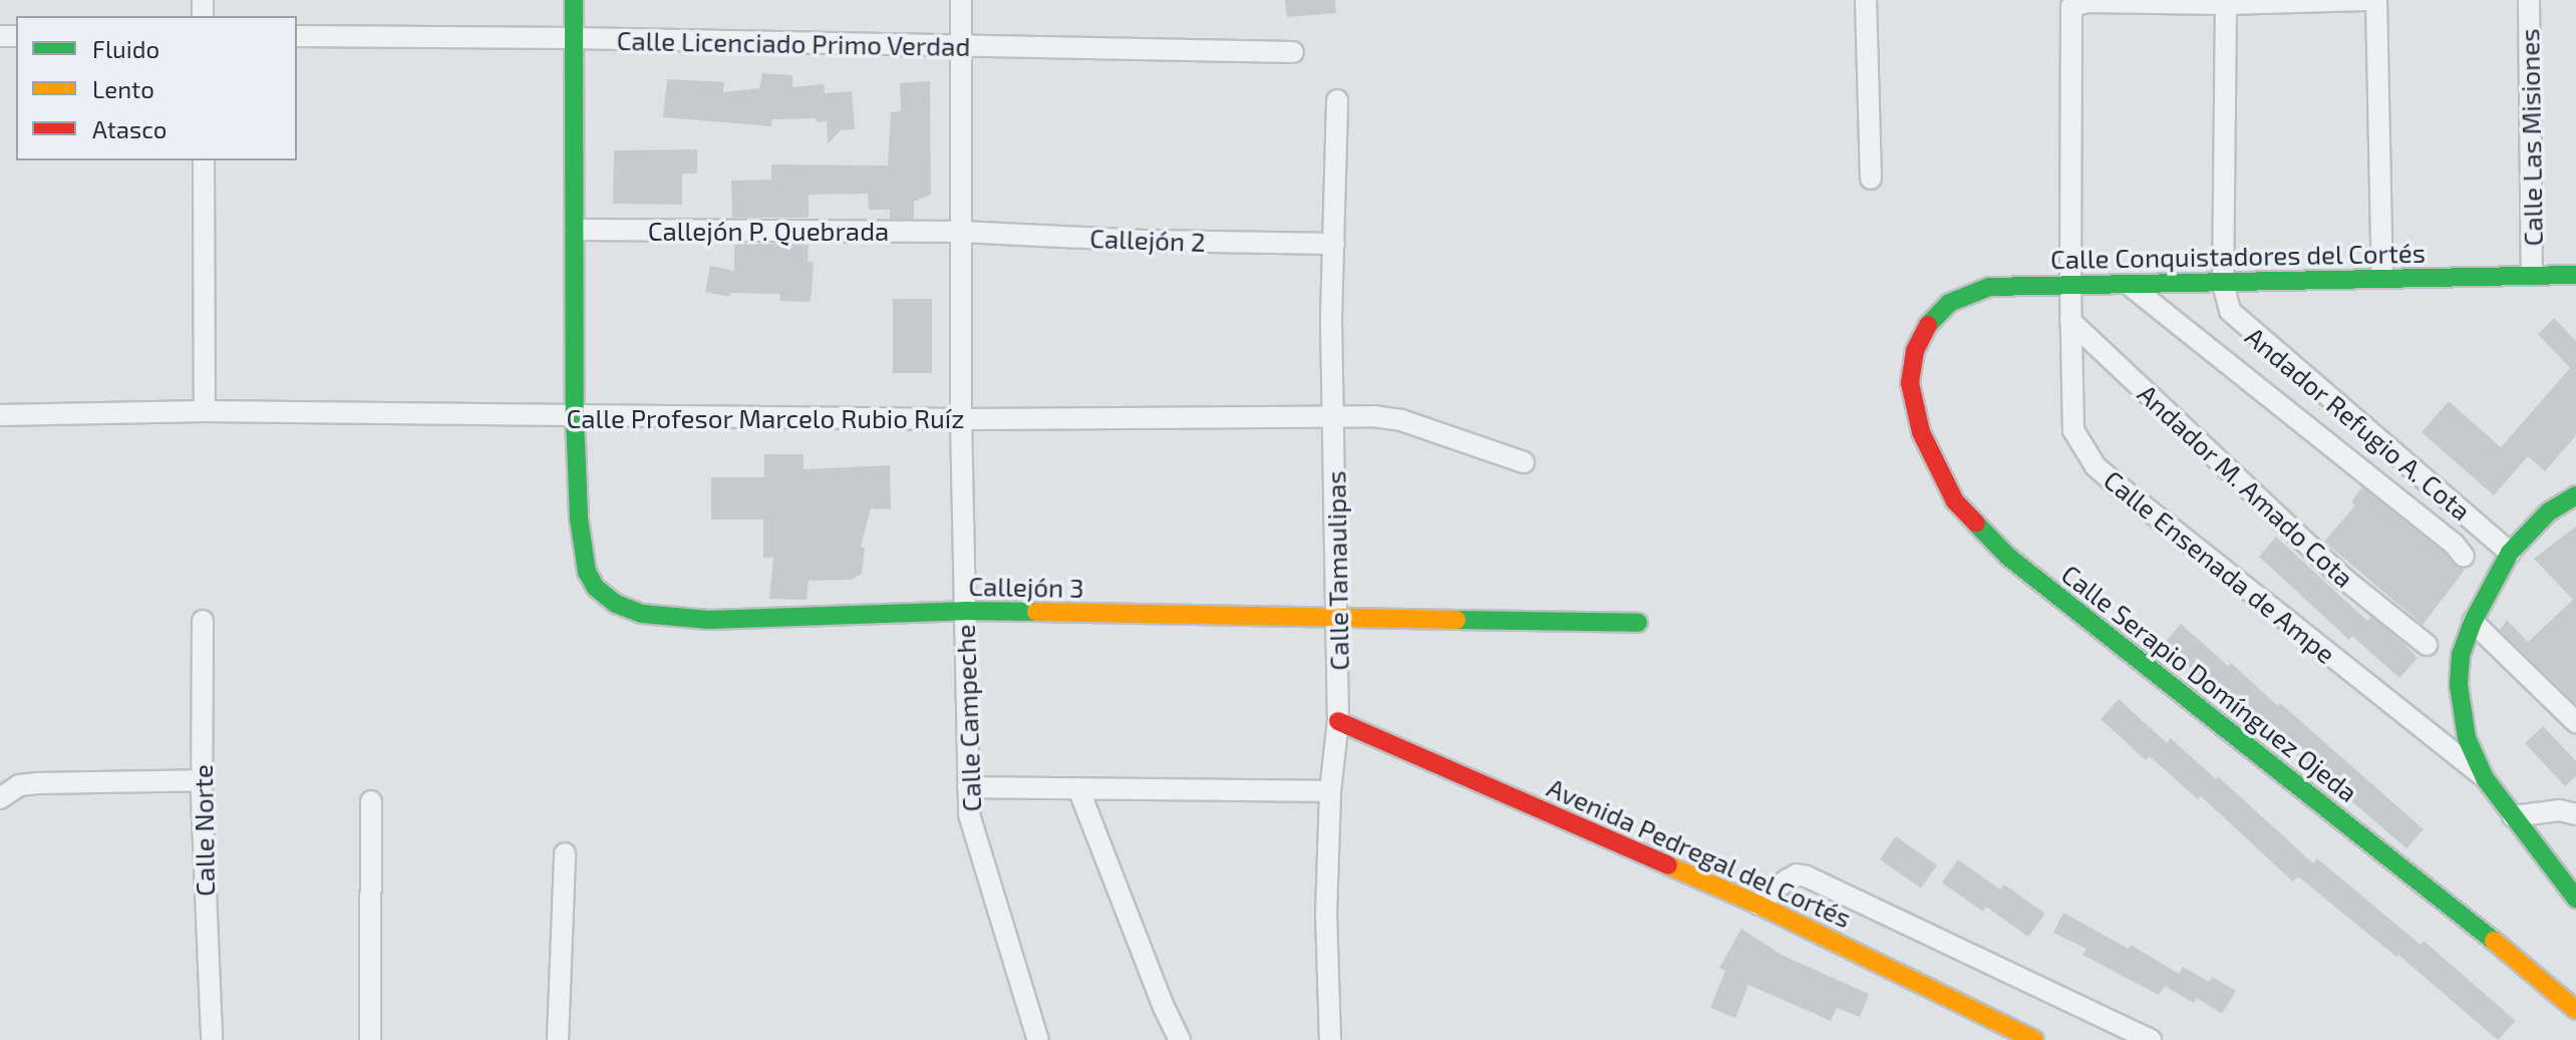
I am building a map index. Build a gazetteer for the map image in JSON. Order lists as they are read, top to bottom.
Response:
{
  "streets": {
    "street": [
      "Calle Licenciado Primo Verdad",
      "Calle Las Misiones",
      "Callejón P. Quebrada",
      "Callejón 2",
      "Calle Conquistadores del Cortés",
      "Calle Profesor Marcelo Rubio Ruíz",
      "Andador Refugio A. Cota",
      "Andador M. Amado Cota",
      "Calle Ensenada de Ampe",
      "Calle Tamaulipas",
      "Callejón 3",
      "Calle Serapio Domínguez Ojeda",
      "Calle Campeche",
      "Calle Norte",
      "Avenida Pedregal del Cortés"
    ]
  },
  "crossings": [
    ["Calle Licenciado Primo Verdad", "Callejón 3"],
    ["Calle Licenciado Primo Verdad", "Calle Campeche"],
    ["Calle Las Misiones", "Calle Conquistadores del Cortés"],
    ["Callejón P. Quebrada", "Callejón 2"],
    ["Callejón P. Quebrada", "Callejón 3"],
    ["Callejón P. Quebrada", "Calle Campeche"],
    ["Callejón 2", "Calle Tamaulipas"],
    ["Callejón 2", "Calle Campeche"],
    ["Calle Conquistadores del Cortés", "Andador Refugio A. Cota"],
    ["Calle Conquistadores del Cortés", "Calle Ensenada de Ampe"],
    ["Calle Conquistadores del Cortés", "Calle Serapio Domínguez Ojeda"],
    ["Calle Profesor Marcelo Rubio Ruíz", "Calle Tamaulipas"],
    ["Calle Profesor Marcelo Rubio Ruíz", "Callejón 3"],
    ["Calle Profesor Marcelo Rubio Ruíz", "Calle Campeche"],
    ["Andador M. Amado Cota", "Calle Ensenada de Ampe"],
    ["Calle Tamaulipas", "Callejón 3"],
    ["Calle Tamaulipas", "Avenida Pedregal del Cortés"],
    ["Callejón 3", "Calle Campeche"]
  ],
  "legend": ["Fluido", "Lento", "Atasco"]
}
